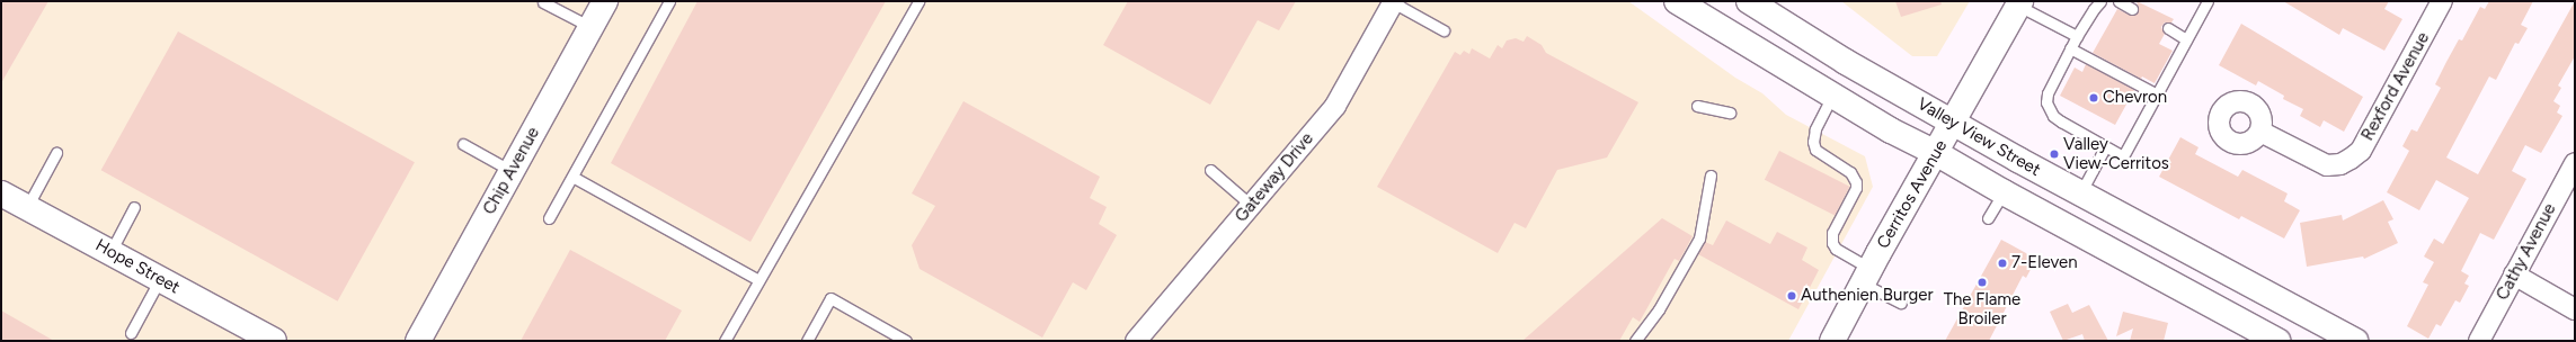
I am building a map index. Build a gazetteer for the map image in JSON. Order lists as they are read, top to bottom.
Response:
{
  "streets": {
    "main road": [
      "Valley View Street",
      "Chip Avenue",
      "Cerritos Avenue",
      "Hope Street"
    ],
    "street": ["Rexford Avenue", "Gateway Drive", "Cathy Avenue"]
  },
  "crossings": [
    ["Valley View Street", "Cerritos Avenue"]
  ],
  "places": [
    "Chevron",
    "Valley View-Cerritos",
    "7-Eleven",
    "The Flame Broiler",
    "Authenien Burger"
  ]
}
